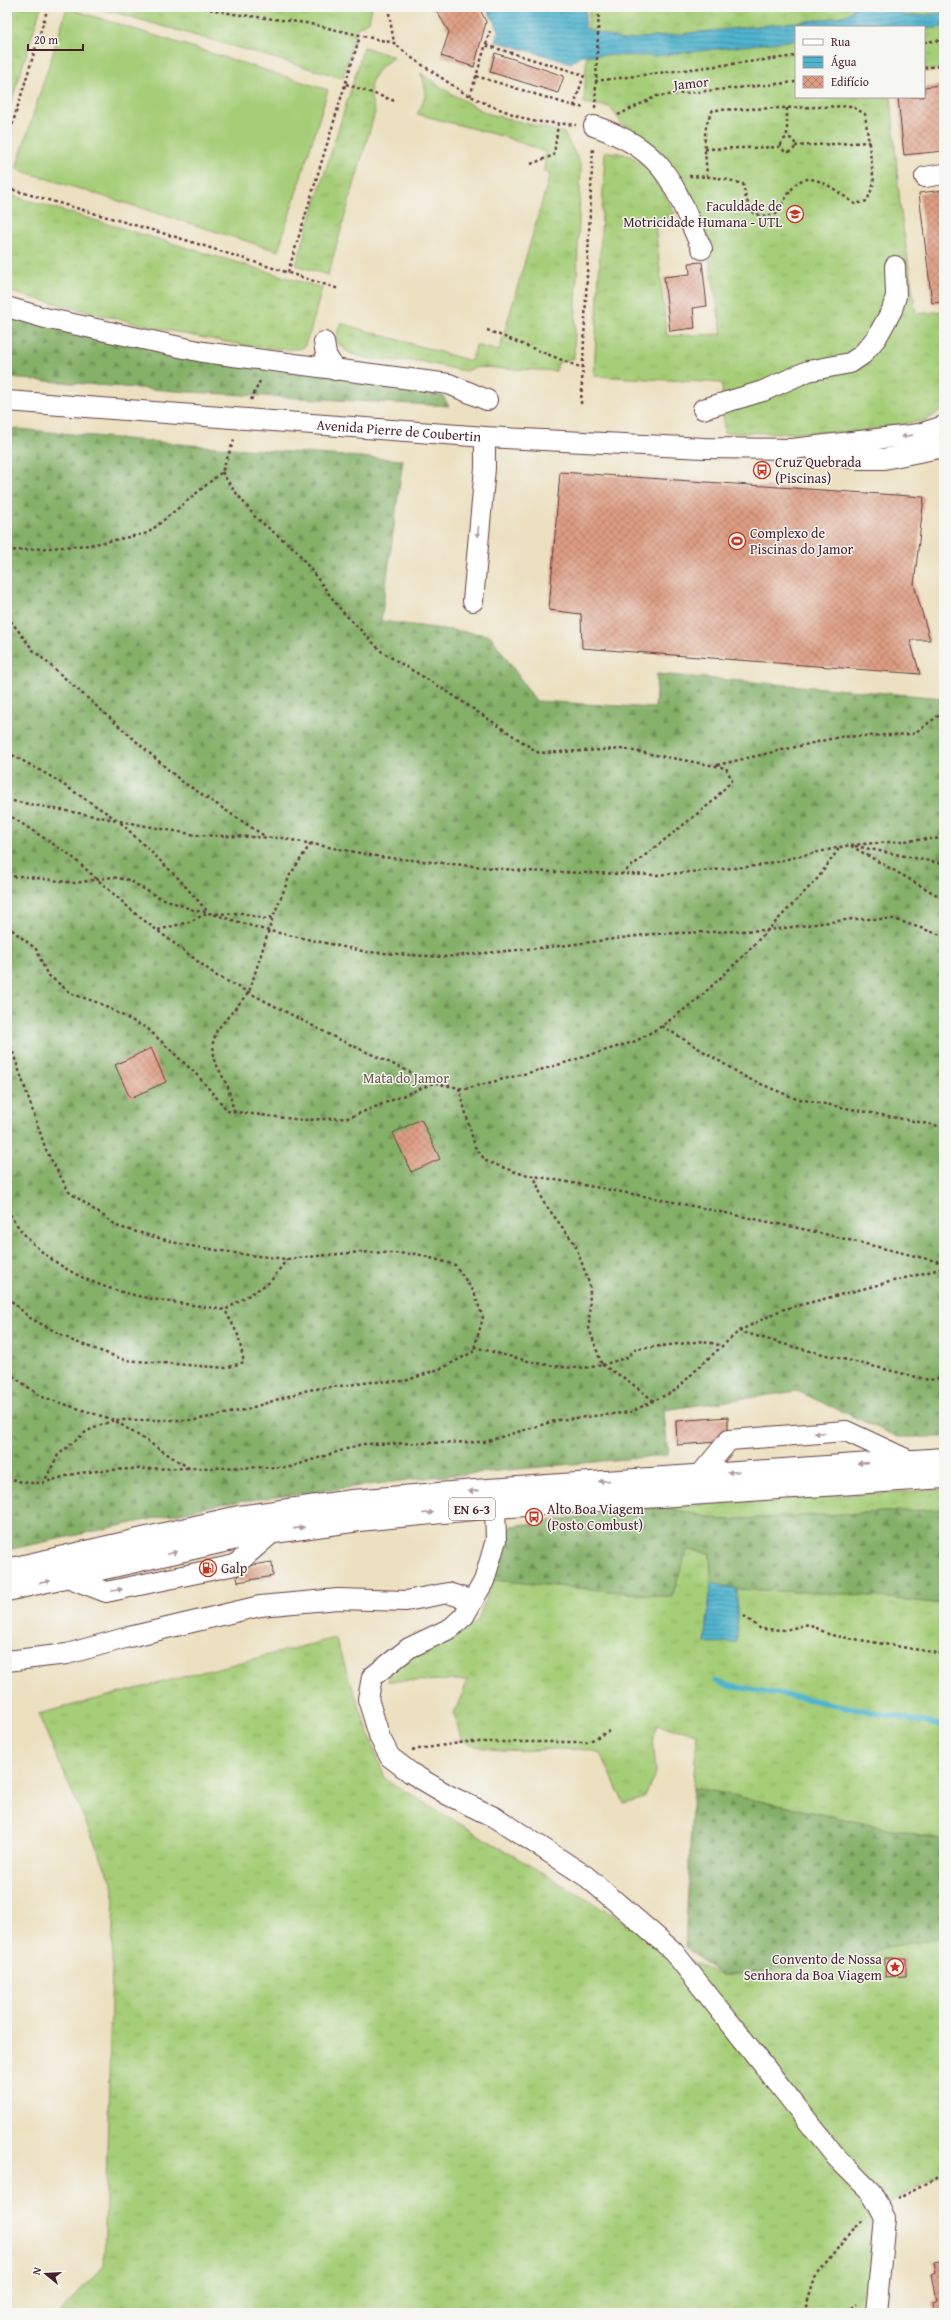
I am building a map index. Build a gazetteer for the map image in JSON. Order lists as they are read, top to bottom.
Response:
{
  "streets": {
    "main road": ["EN 6-3"],
    "street": ["Avenida Pierre de Coubertin"],
    "path": ["Jamor"]
  },
  "parks": ["Mata do Jamor"],
  "places": {
    "school or university": ["Faculdade de Motricidade Humana - UTL"],
    "bus stop": ["Cruz Quebrada (Piscinas)", "Alto Boa Viagem (Posto Combust)"],
    "sports": ["Complexo de Piscinas do Jamor"],
    "fuel station": ["Galp"],
    "place": ["Convento de Nossa Senhora da Boa Viagem"]
  },
  "legend": ["Rua", "Água", "Edifício"],
  "scale_bar": "20 m",
  "north": "left"
}
